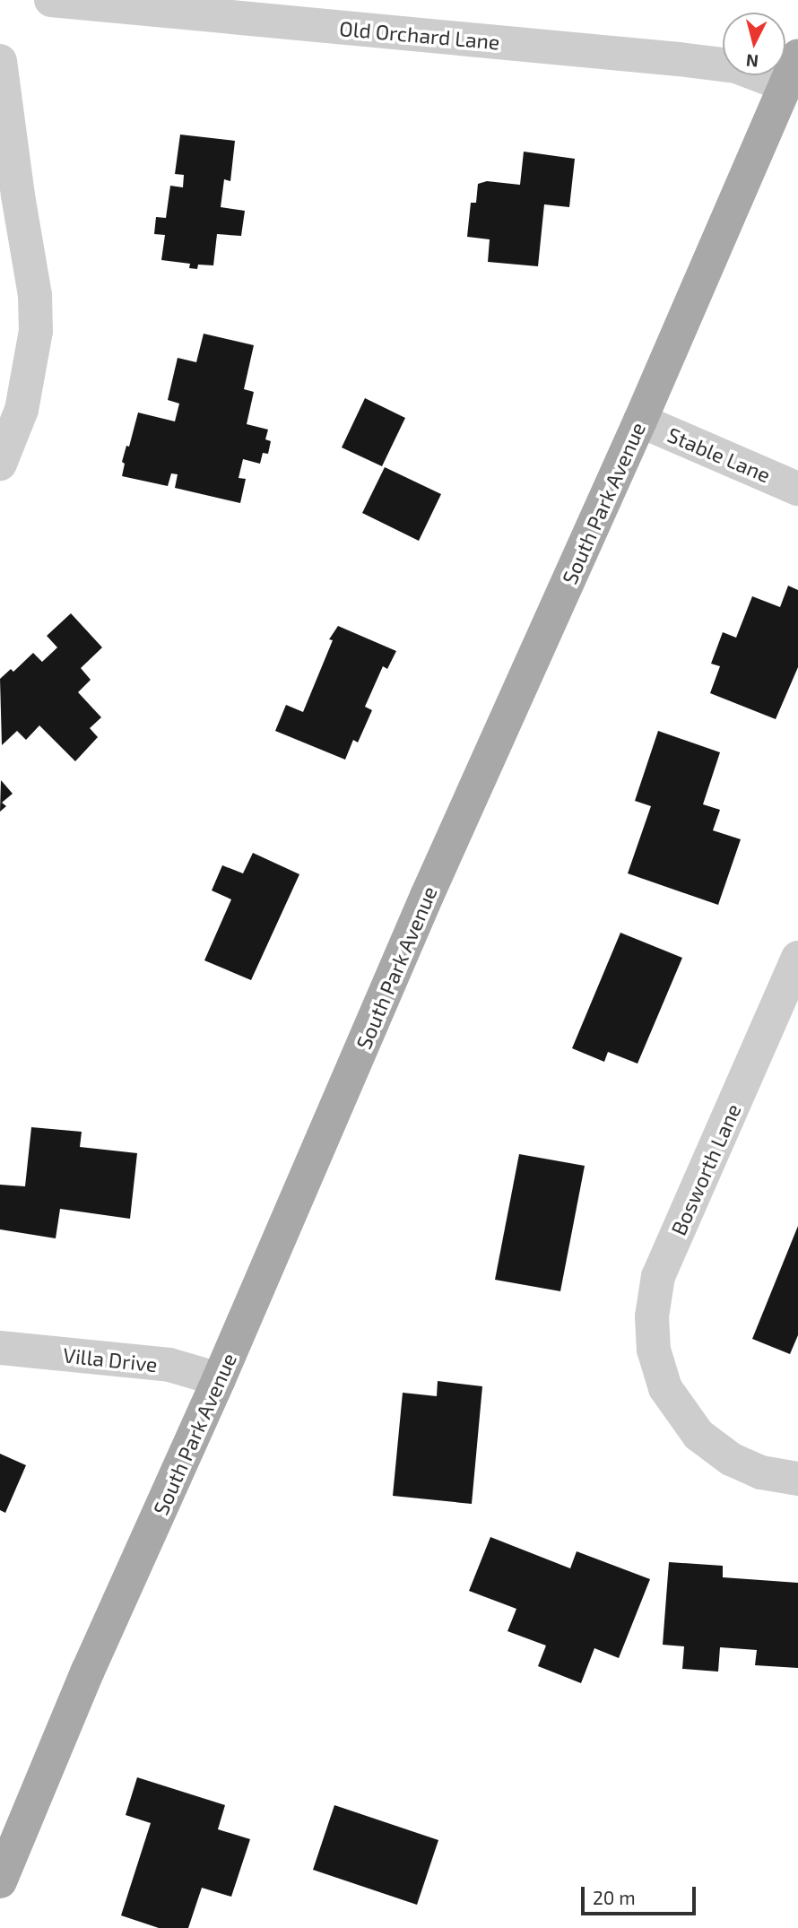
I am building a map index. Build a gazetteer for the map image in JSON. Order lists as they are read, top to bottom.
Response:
{
  "streets": {
    "main road": ["South Park Avenue"],
    "street": [
      "Old Orchard Lane",
      "Stable Lane",
      "Bosworth Lane",
      "Villa Drive"
    ]
  },
  "crossings": [
    ["Old Orchard Lane", "South Park Avenue"],
    ["Stable Lane", "South Park Avenue"],
    ["South Park Avenue", "Villa Drive"]
  ],
  "scale_bar": "20 m",
  "north": "bottom"
}
